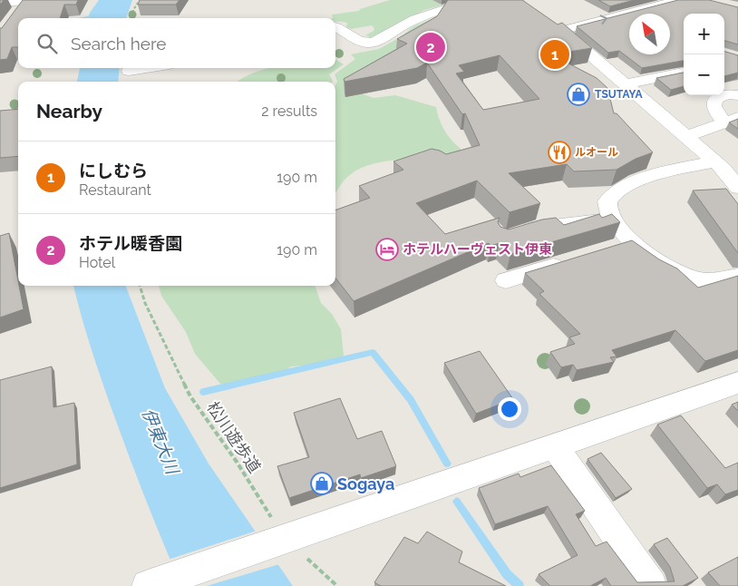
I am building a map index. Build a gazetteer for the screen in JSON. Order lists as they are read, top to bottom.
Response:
{
  "streets": {
    "path": ["松川遊歩道"]
  },
  "water": ["伊東大川"],
  "places": {
    "shop": ["TSUTAYA", "Sogaya"],
    "restaurant": ["ルオール"],
    "hotel": ["ホテルハーヴェスト伊東"]
  },
  "north": "top left",
  "page": {
    "map_buttons": ["+", "−"],
    "search": "Search here",
    "pins": ["2", "1"],
    "heading": ["Nearby", "2 results"],
    "list": [
      {
        "mark": "1",
        "name": "にしむら",
        "note": "Restaurant",
        "value": "190 m"
      },
      {
        "mark": "2",
        "name": "ホテル暖香園",
        "note": "Hotel",
        "value": "190 m"
      }
    ]
  }
}
